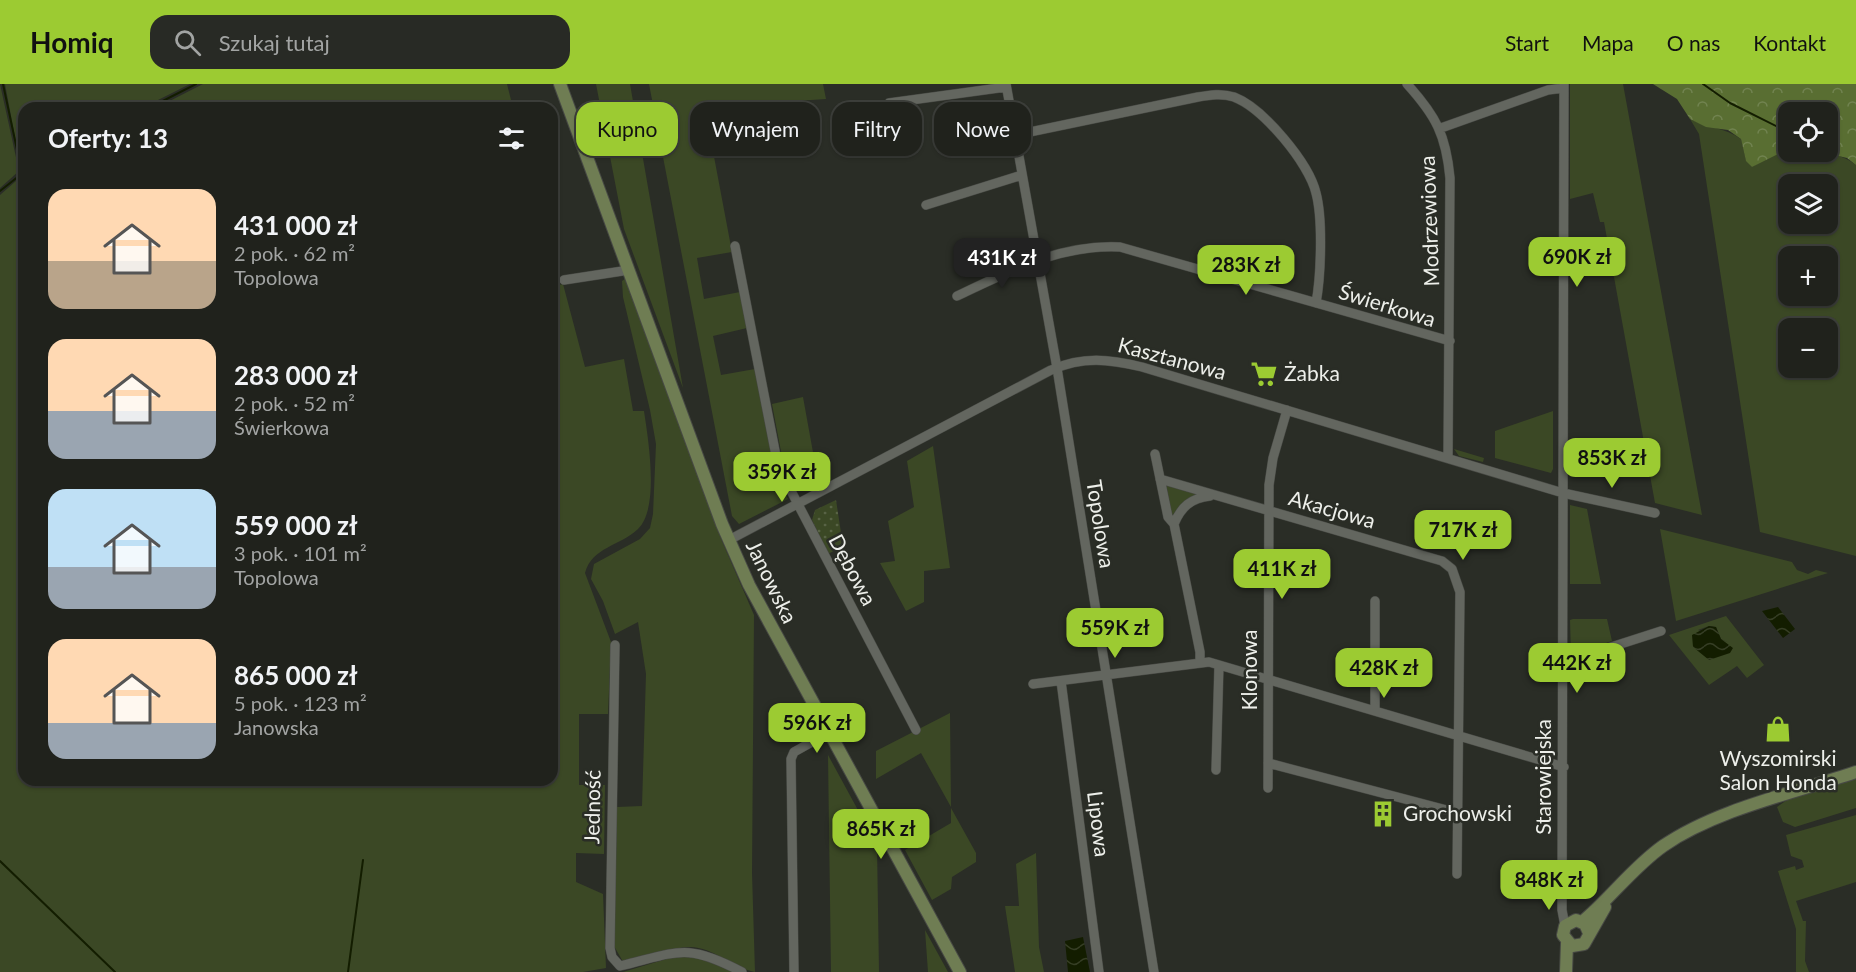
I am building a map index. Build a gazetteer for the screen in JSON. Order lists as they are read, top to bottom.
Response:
{
  "streets": {
    "main road": ["Janowska"],
    "street": [
      "Modrzewiowa",
      "Świerkowa",
      "Kasztanowa",
      "Akacjowa",
      "Topolowa",
      "Dębowa",
      "Klonowa",
      "Starowiejska",
      "Jedność",
      "Lipowa"
    ]
  },
  "crossings": [
    ["Modrzewiowa", "Świerkowa"],
    ["Modrzewiowa", "Kasztanowa"],
    ["Modrzewiowa", "Starowiejska"],
    ["Świerkowa", "Topolowa"],
    ["Kasztanowa", "Topolowa"],
    ["Kasztanowa", "Dębowa"],
    ["Kasztanowa", "Janowska"],
    ["Kasztanowa", "Klonowa"],
    ["Kasztanowa", "Starowiejska"],
    ["Akacjowa", "Klonowa"]
  ],
  "places": {
    "supermarket": ["Żabka"],
    "shop": ["Wyszomirski Salon Honda"],
    "building": ["Grochowski"]
  },
  "page": {
    "header": "Homiq",
    "search": "Szukaj tutaj",
    "nav": [
      "Start",
      "Mapa",
      "O nas",
      "Kontakt"
    ],
    "map_buttons": ["+", "−"],
    "chip": [
      "Kupno",
      "Wynajem",
      "Filtry",
      "Nowe"
    ],
    "heading": "Oferty: 13",
    "list": [
      {
        "name": "431 000 zł",
        "note": "2 pok. · 62 m² · Topolowa"
      },
      {
        "name": "283 000 zł",
        "note": "2 pok. · 52 m² · Świerkowa"
      },
      {
        "name": "559 000 zł",
        "note": "3 pok. · 101 m² · Topolowa"
      },
      {
        "name": "865 000 zł",
        "note": "5 pok. · 123 m² · Janowska"
      }
    ],
    "price": [
      "690K zł",
      "431K zł",
      "283K zł",
      "853K zł",
      "359K zł",
      "717K zł",
      "411K zł",
      "559K zł",
      "442K zł",
      "428K zł",
      "596K zł",
      "865K zł",
      "848K zł"
    ]
  }
}
